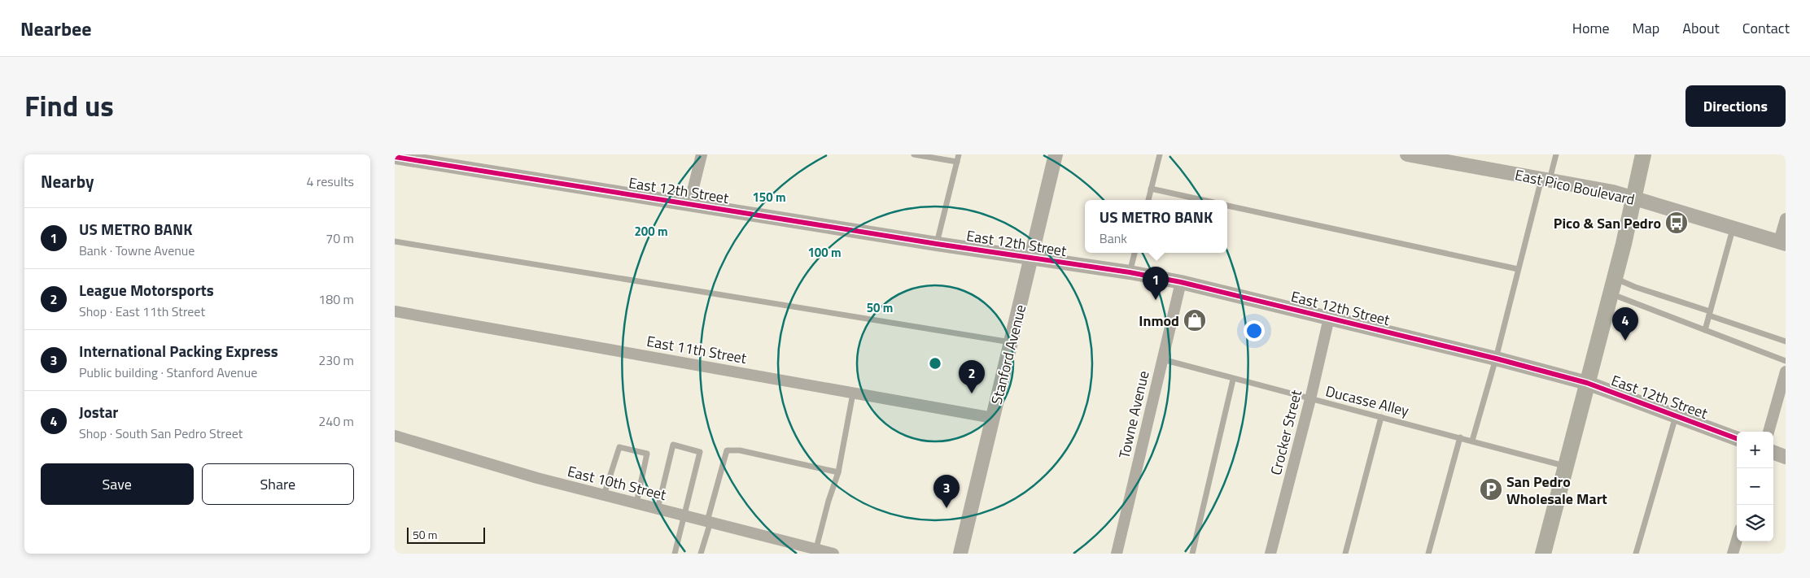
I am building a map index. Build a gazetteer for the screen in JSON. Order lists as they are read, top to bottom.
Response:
{
  "streets": {
    "street": [
      "East Pico Boulevard",
      "East 12th Street",
      "East 11th Street",
      "Stanford Avenue",
      "Towne Avenue",
      "Crocker Street",
      "East 10th Street"
    ],
    "lane": ["Ducasse Alley"]
  },
  "crossings": [
    ["East 12th Street", "Stanford Avenue"],
    ["East 12th Street", "Towne Avenue"],
    ["East 12th Street", "Crocker Street"],
    ["East 11th Street", "Stanford Avenue"],
    ["Ducasse Alley", "Towne Avenue"],
    ["Ducasse Alley", "Crocker Street"]
  ],
  "places": {
    "bus stop": ["Pico & San Pedro"],
    "shop": ["Inmod"],
    "parking": ["San Pedro Wholesale Mart"]
  },
  "scale_bar": "50 m",
  "page": {
    "header": "Nearbee",
    "nav": [
      "Home",
      "Map",
      "About",
      "Contact"
    ],
    "title": "Find us",
    "buttons": [
      "Directions",
      ["Save", "Share"]
    ],
    "heading": ["Nearby", "4 results"],
    "popup": ["US METRO BANK", "Bank"],
    "list": [
      {
        "mark": "1",
        "name": "US METRO BANK",
        "note": "Bank · Towne Avenue",
        "value": "70 m"
      },
      {
        "mark": "2",
        "name": "League Motorsports",
        "note": "Shop · East 11th Street",
        "value": "180 m"
      },
      {
        "mark": "3",
        "name": "International Packing Express",
        "note": "Public building · Stanford Avenue",
        "value": "230 m"
      },
      {
        "mark": "4",
        "name": "Jostar",
        "note": "Shop · South San Pedro Street",
        "value": "240 m"
      }
    ],
    "pins": [
      "1",
      "4",
      "2",
      "3"
    ],
    "map_buttons": ["+", "−"],
    "scale": "50 m"
  },
  "rings": [
    "150 m",
    "200 m",
    "100 m",
    "50 m"
  ]
}
